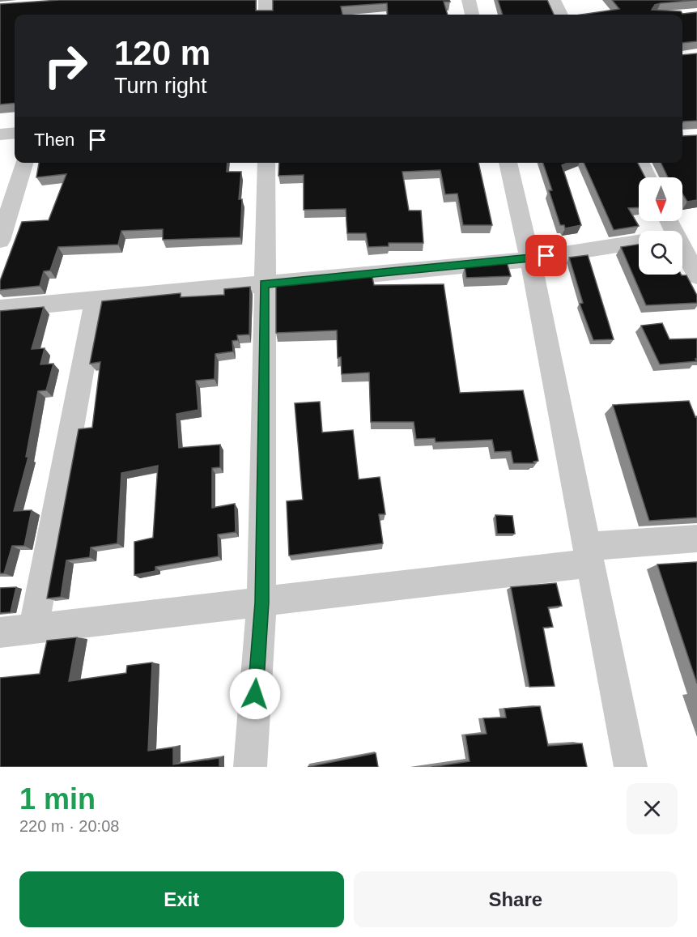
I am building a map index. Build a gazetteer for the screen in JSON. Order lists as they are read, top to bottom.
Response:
{
  "north": "bottom",
  "page": {
    "turn": ["120 m", "Turn right"],
    "then": "Then",
    "heading": ["1 min", "220 m · 20:08"],
    "buttons": ["Exit", "Share"]
  }
}
